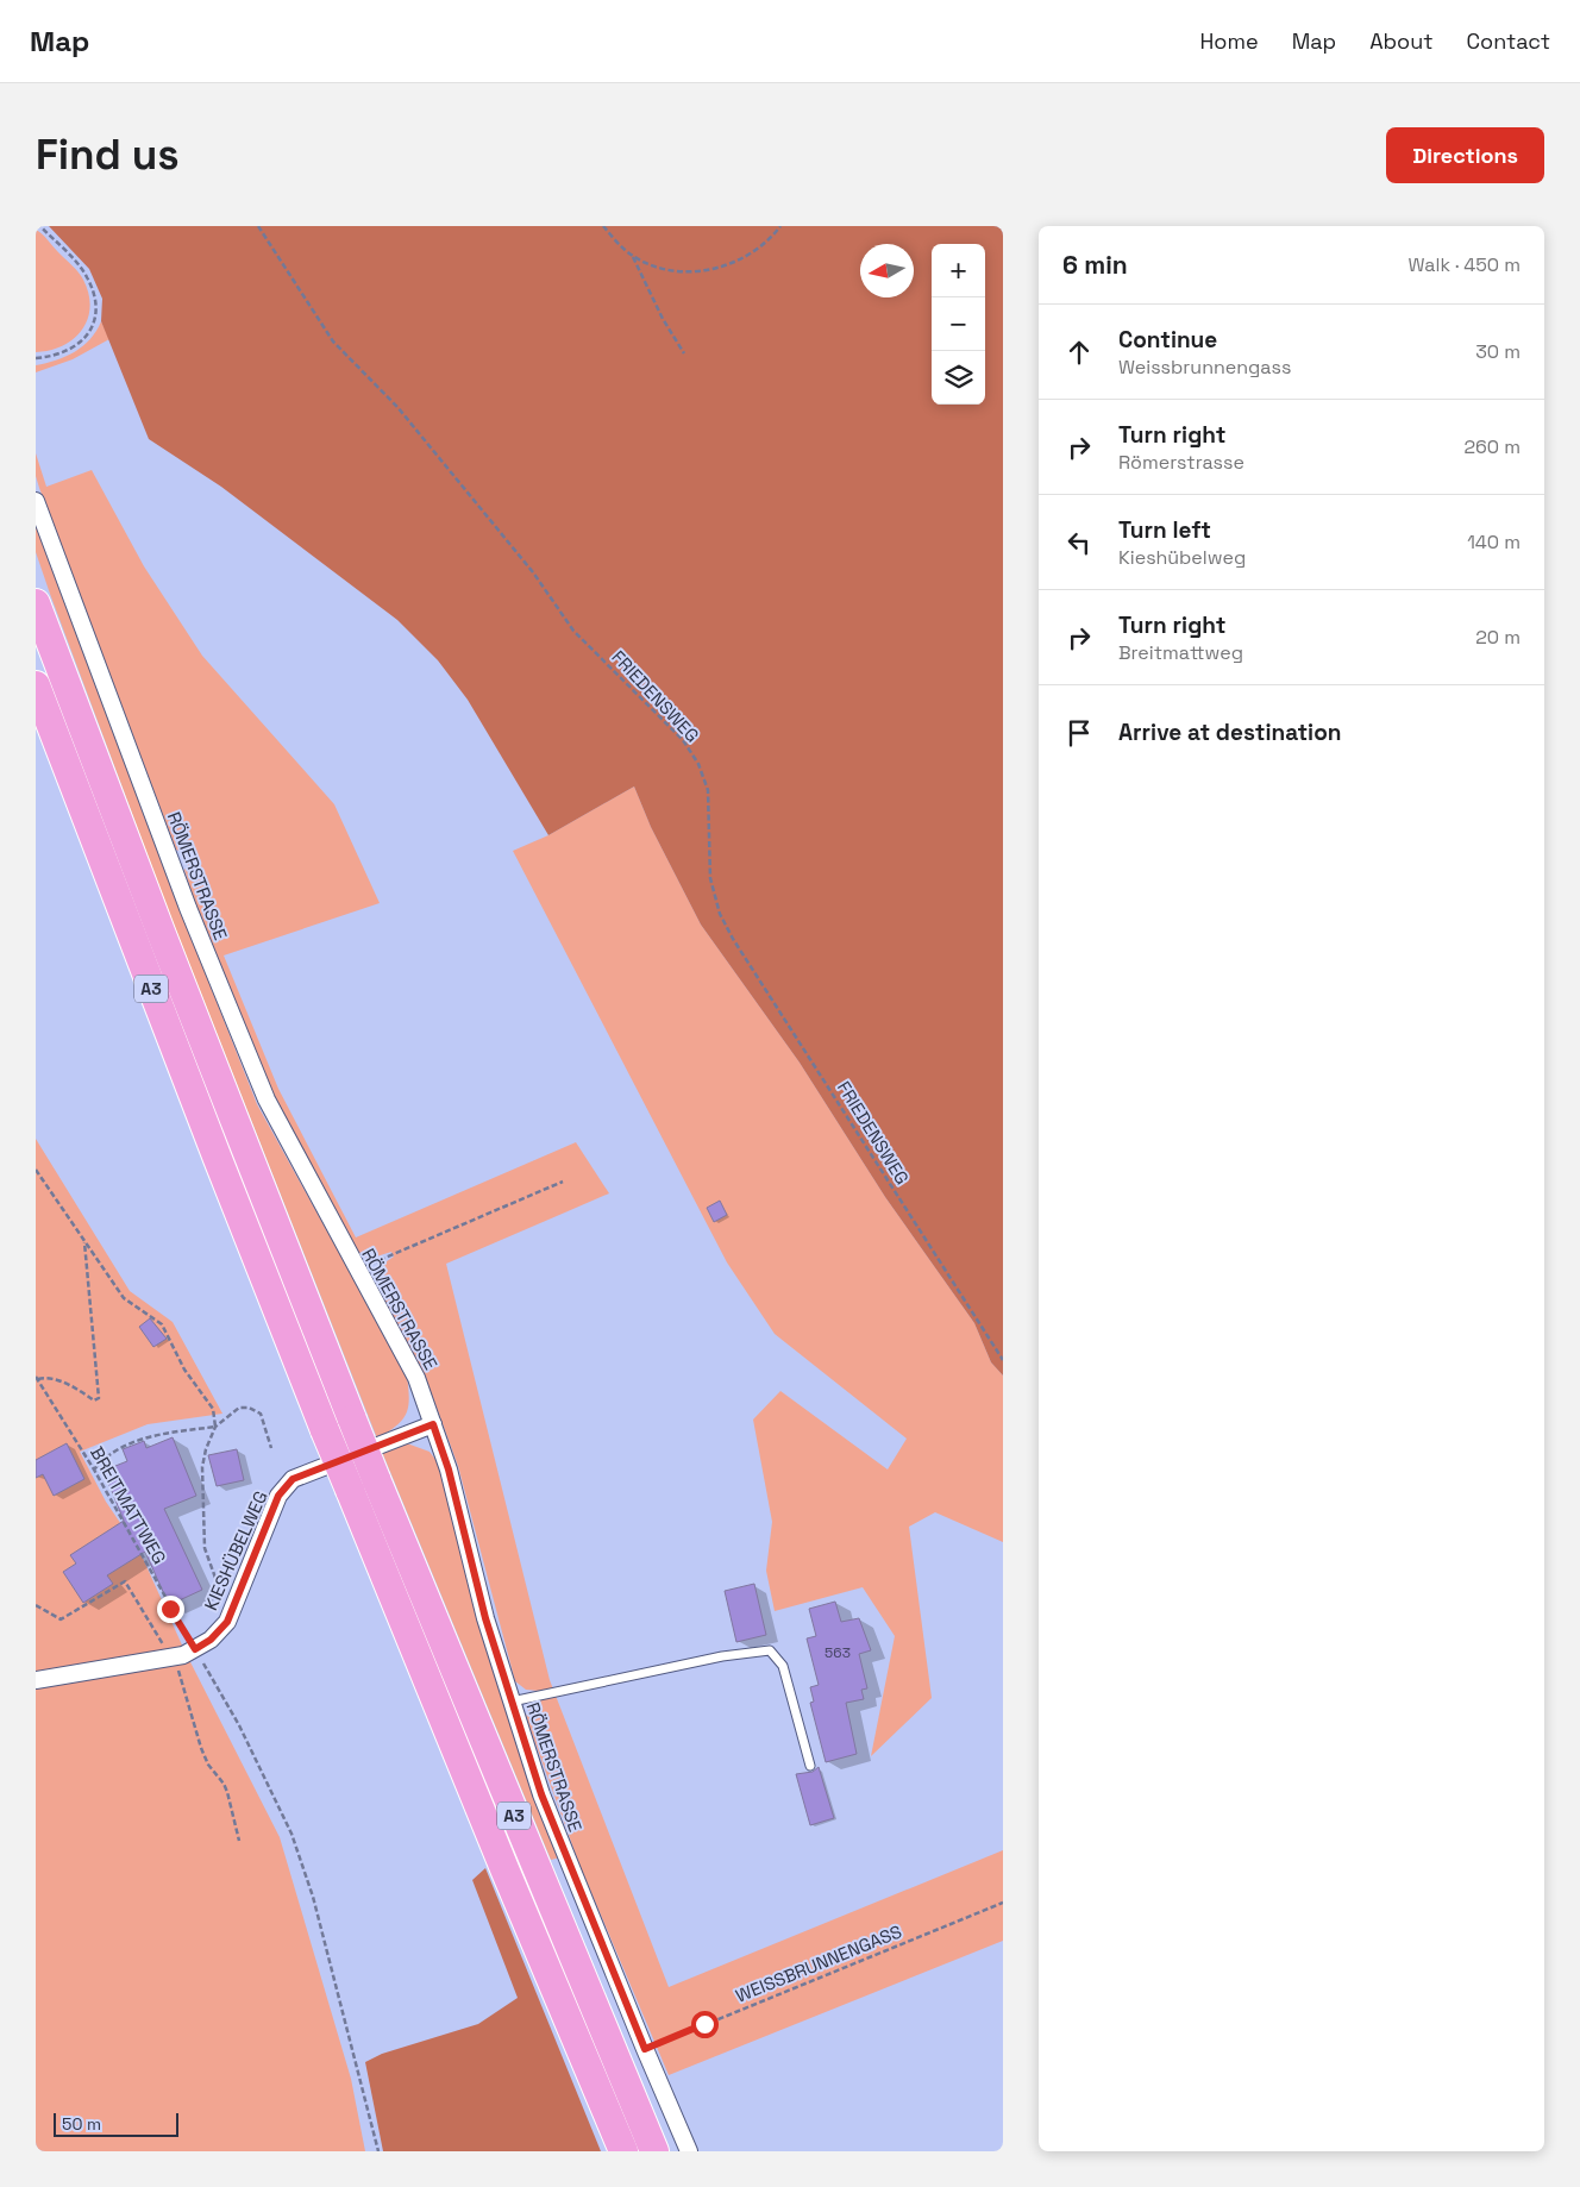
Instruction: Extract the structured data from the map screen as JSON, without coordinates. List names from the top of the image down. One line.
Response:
{"streets":{"highway":["A3"],"street":["RÖMERSTRASSE","KIESHÜBELWEG"],"path":["FRIEDENSWEG","BREITMATTWEG","WEISSBRUNNENGASS"]},"crossings":[["RÖMERSTRASSE","KIESHÜBELWEG"],["RÖMERSTRASSE","WEISSBRUNNENGASS"],["BREITMATTWEG","KIESHÜBELWEG"]],"house_numbers":["563"],"scale_bar":"50 m","north":"left","page":{"header":"Map","nav":["Home","Map","About","Contact"],"buttons":"Directions","title":"Find us","heading":["6 min","Walk · 450 m"],"map_buttons":["+","−"],"list":[["Continue","Weissbrunnengass","30 m"],["Turn right","Römerstrasse","260 m"],["Turn left","Kieshübelweg","140 m"],["Turn right","Breitmattweg","20 m"],"Arrive at destination"],"scale":"50 m"}}
